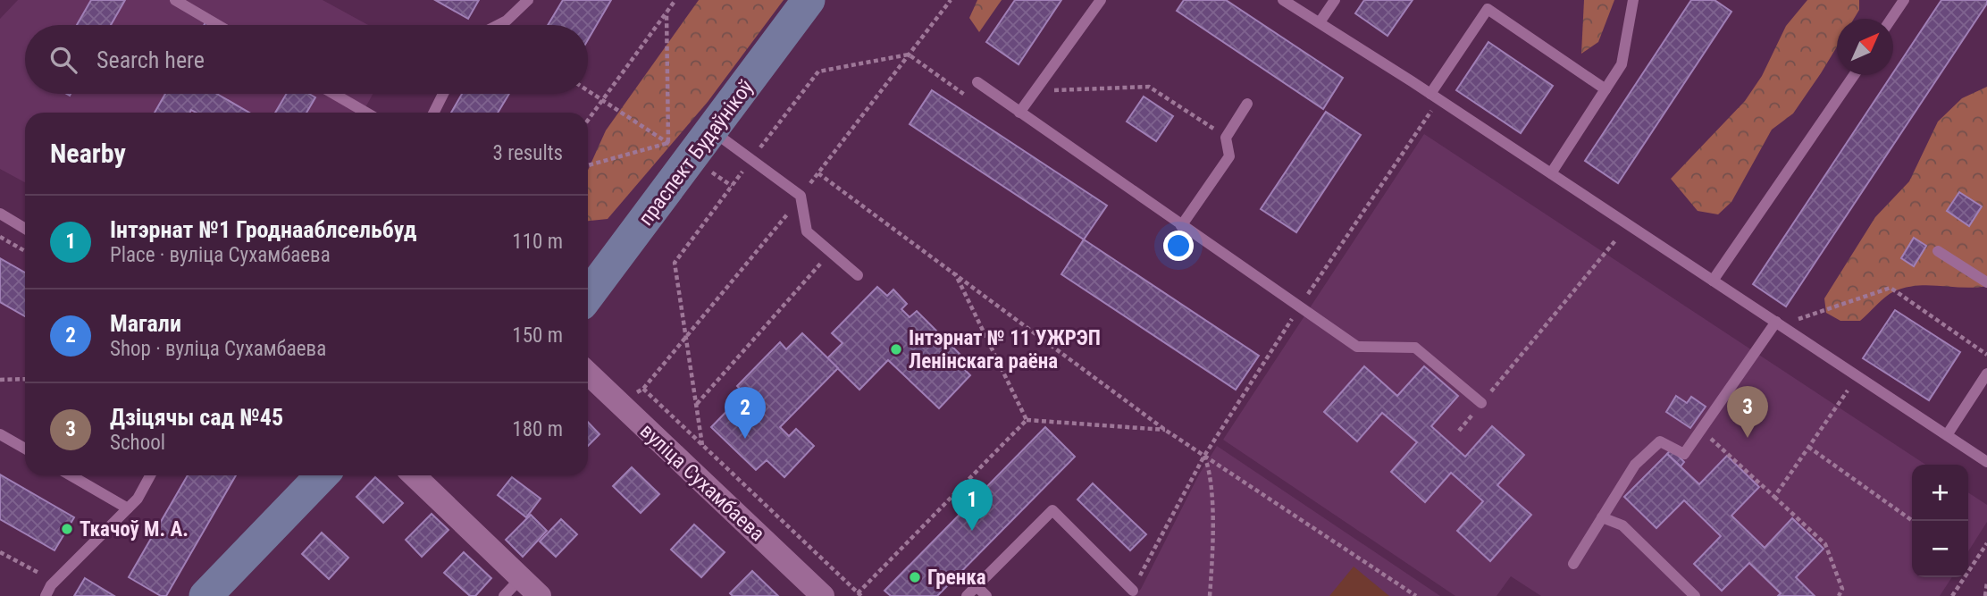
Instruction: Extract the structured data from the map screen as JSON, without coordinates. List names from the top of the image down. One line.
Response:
{"streets":{"street":["праспект Будаўнікоў","вуліца Сухамбаева"]},"places":["Інтэрнат № 11 УЖРЭП Ленінскага раёна","Ткачоў М. А.","Гренка"],"north":"top right","page":{"search":"Search here","heading":["Nearby","3 results"],"list":[{"mark":"1","name":"Інтэрнат №1 Гроднааблсельбуд","note":"Place · вуліца Сухамбаева","value":"110 m"},{"mark":"2","name":"Магали","note":"Shop · вуліца Сухамбаева","value":"150 m"},{"mark":"3","name":"Дзіцячы сад №45","note":"School","value":"180 m"}],"pins":["3","2","1"],"map_buttons":["+","−"]}}
